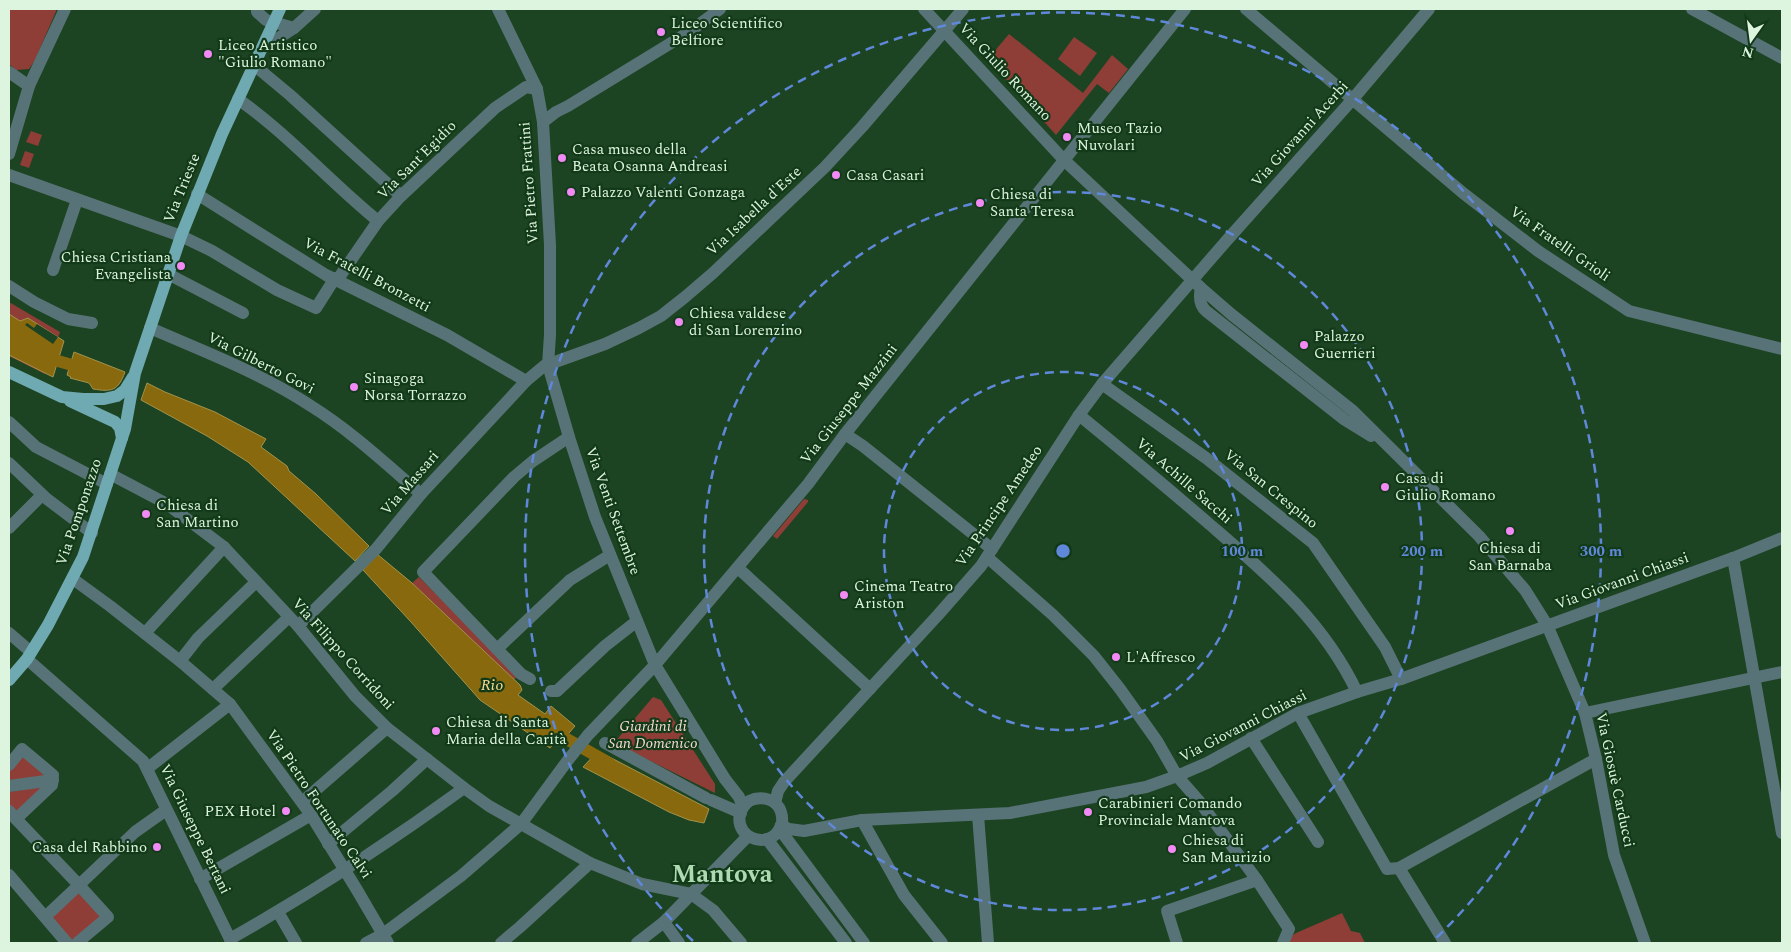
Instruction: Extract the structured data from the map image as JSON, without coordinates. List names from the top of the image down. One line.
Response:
{"streets":{"main road":["Via Trieste","Via Pomponazzo"],"street":["Via Giulio Romano","Via Giovanni Acerbi","Via Sant'Egidio","Via Pietro Frattini","Via Isabella d'Este","Via Fratelli Grioli","Via Fratelli Bronzetti","Via Gilberto Govi","Via Giuseppe Mazzini","Via Achille Sacchi","Via Massari","Via San Crespino","Via Principe Amedeo","Via Venti Settembre","Via Giovanni Chiassi","Via Filippo Corridoni","Via Giosuè Carducci","Via Pietro Fortunato Calvi","Via Giuseppe Bertani"]},"crossings":[["Via Giulio Romano","Via Giovanni Acerbi"],["Via Giulio Romano","Via Isabella d'Este"],["Via Giulio Romano","Via Giuseppe Mazzini"],["Via Giulio Romano","Via Principe Amedeo"],["Via Giulio Romano","Via Giosuè Carducci"],["Via Giovanni Acerbi","Via Fratelli Grioli"],["Via Giovanni Acerbi","Via Principe Amedeo"],["Via Sant'Egidio","Via Pietro Frattini"],["Via Sant'Egidio","Via Trieste"],["Via Sant'Egidio","Via Fratelli Bronzetti"],["Via Pietro Frattini","Via Isabella d'Este"],["Via Pietro Frattini","Via Massari"],["Via Pietro Frattini","Via Venti Settembre"],["Via Trieste","Via Fratelli Bronzetti"],["Via Trieste","Via Gilberto Govi"],["Via Trieste","Via Pomponazzo"],["Via Isabella d'Este","Via Massari"],["Via Isabella d'Este","Via Venti Settembre"],["Via Fratelli Bronzetti","Via Massari"],["Via Gilberto Govi","Via Massari"],["Via Giuseppe Mazzini","Via Venti Settembre"],["Via Giuseppe Mazzini","Via Filippo Corridoni"],["Via Giuseppe Mazzini","Via Pietro Fortunato Calvi"],["Via Achille Sacchi","Via Principe Amedeo"],["Via Achille Sacchi","Via Giovanni Chiassi"],["Via Massari","Via Venti Settembre"],["Via Massari","Via Filippo Corridoni"],["Via Massari","Via Pietro Fortunato Calvi"],["Via San Crespino","Via Principe Amedeo"],["Via San Crespino","Via Giovanni Chiassi"],["Via Principe Amedeo","Via Venti Settembre"],["Via Principe Amedeo","Via Giovanni Chiassi"],["Via Venti Settembre","Via Giovanni Chiassi"],["Via Pomponazzo","Via Filippo Corridoni"],["Via Pomponazzo","Via Pietro Fortunato Calvi"],["Via Pomponazzo","Via Giuseppe Bertani"],["Via Giovanni Chiassi","Via Giosuè Carducci"]],"districts":["Mantova"],"water":["Rio"],"parks":["Giardini di San Domenico"],"places":["Liceo Scientifico Belfiore","Liceo Artistico \"Giulio Romano\"","Museo Tazio Nuvolari","Casa museo della Beata Osanna Andreasi","Casa Casari","Palazzo Valenti Gonzaga","Chiesa di Santa Teresa","Chiesa Cristiana Evangelista","Chiesa valdese di San Lorenzino","Palazzo Guerrieri","Sinagoga Norsa Torrazzo","Casa di Giulio Romano","Chiesa di San Martino","Chiesa di San Barnaba","Cinema Teatro Ariston","L'Affresco","Chiesa di Santa Maria della Carità","PEX Hotel","Carabinieri Comando Provinciale Mantova","Casa del Rabbino","Chiesa di San Maurizio"],"north":"bottom","rings":["100 m","200 m","300 m"]}
